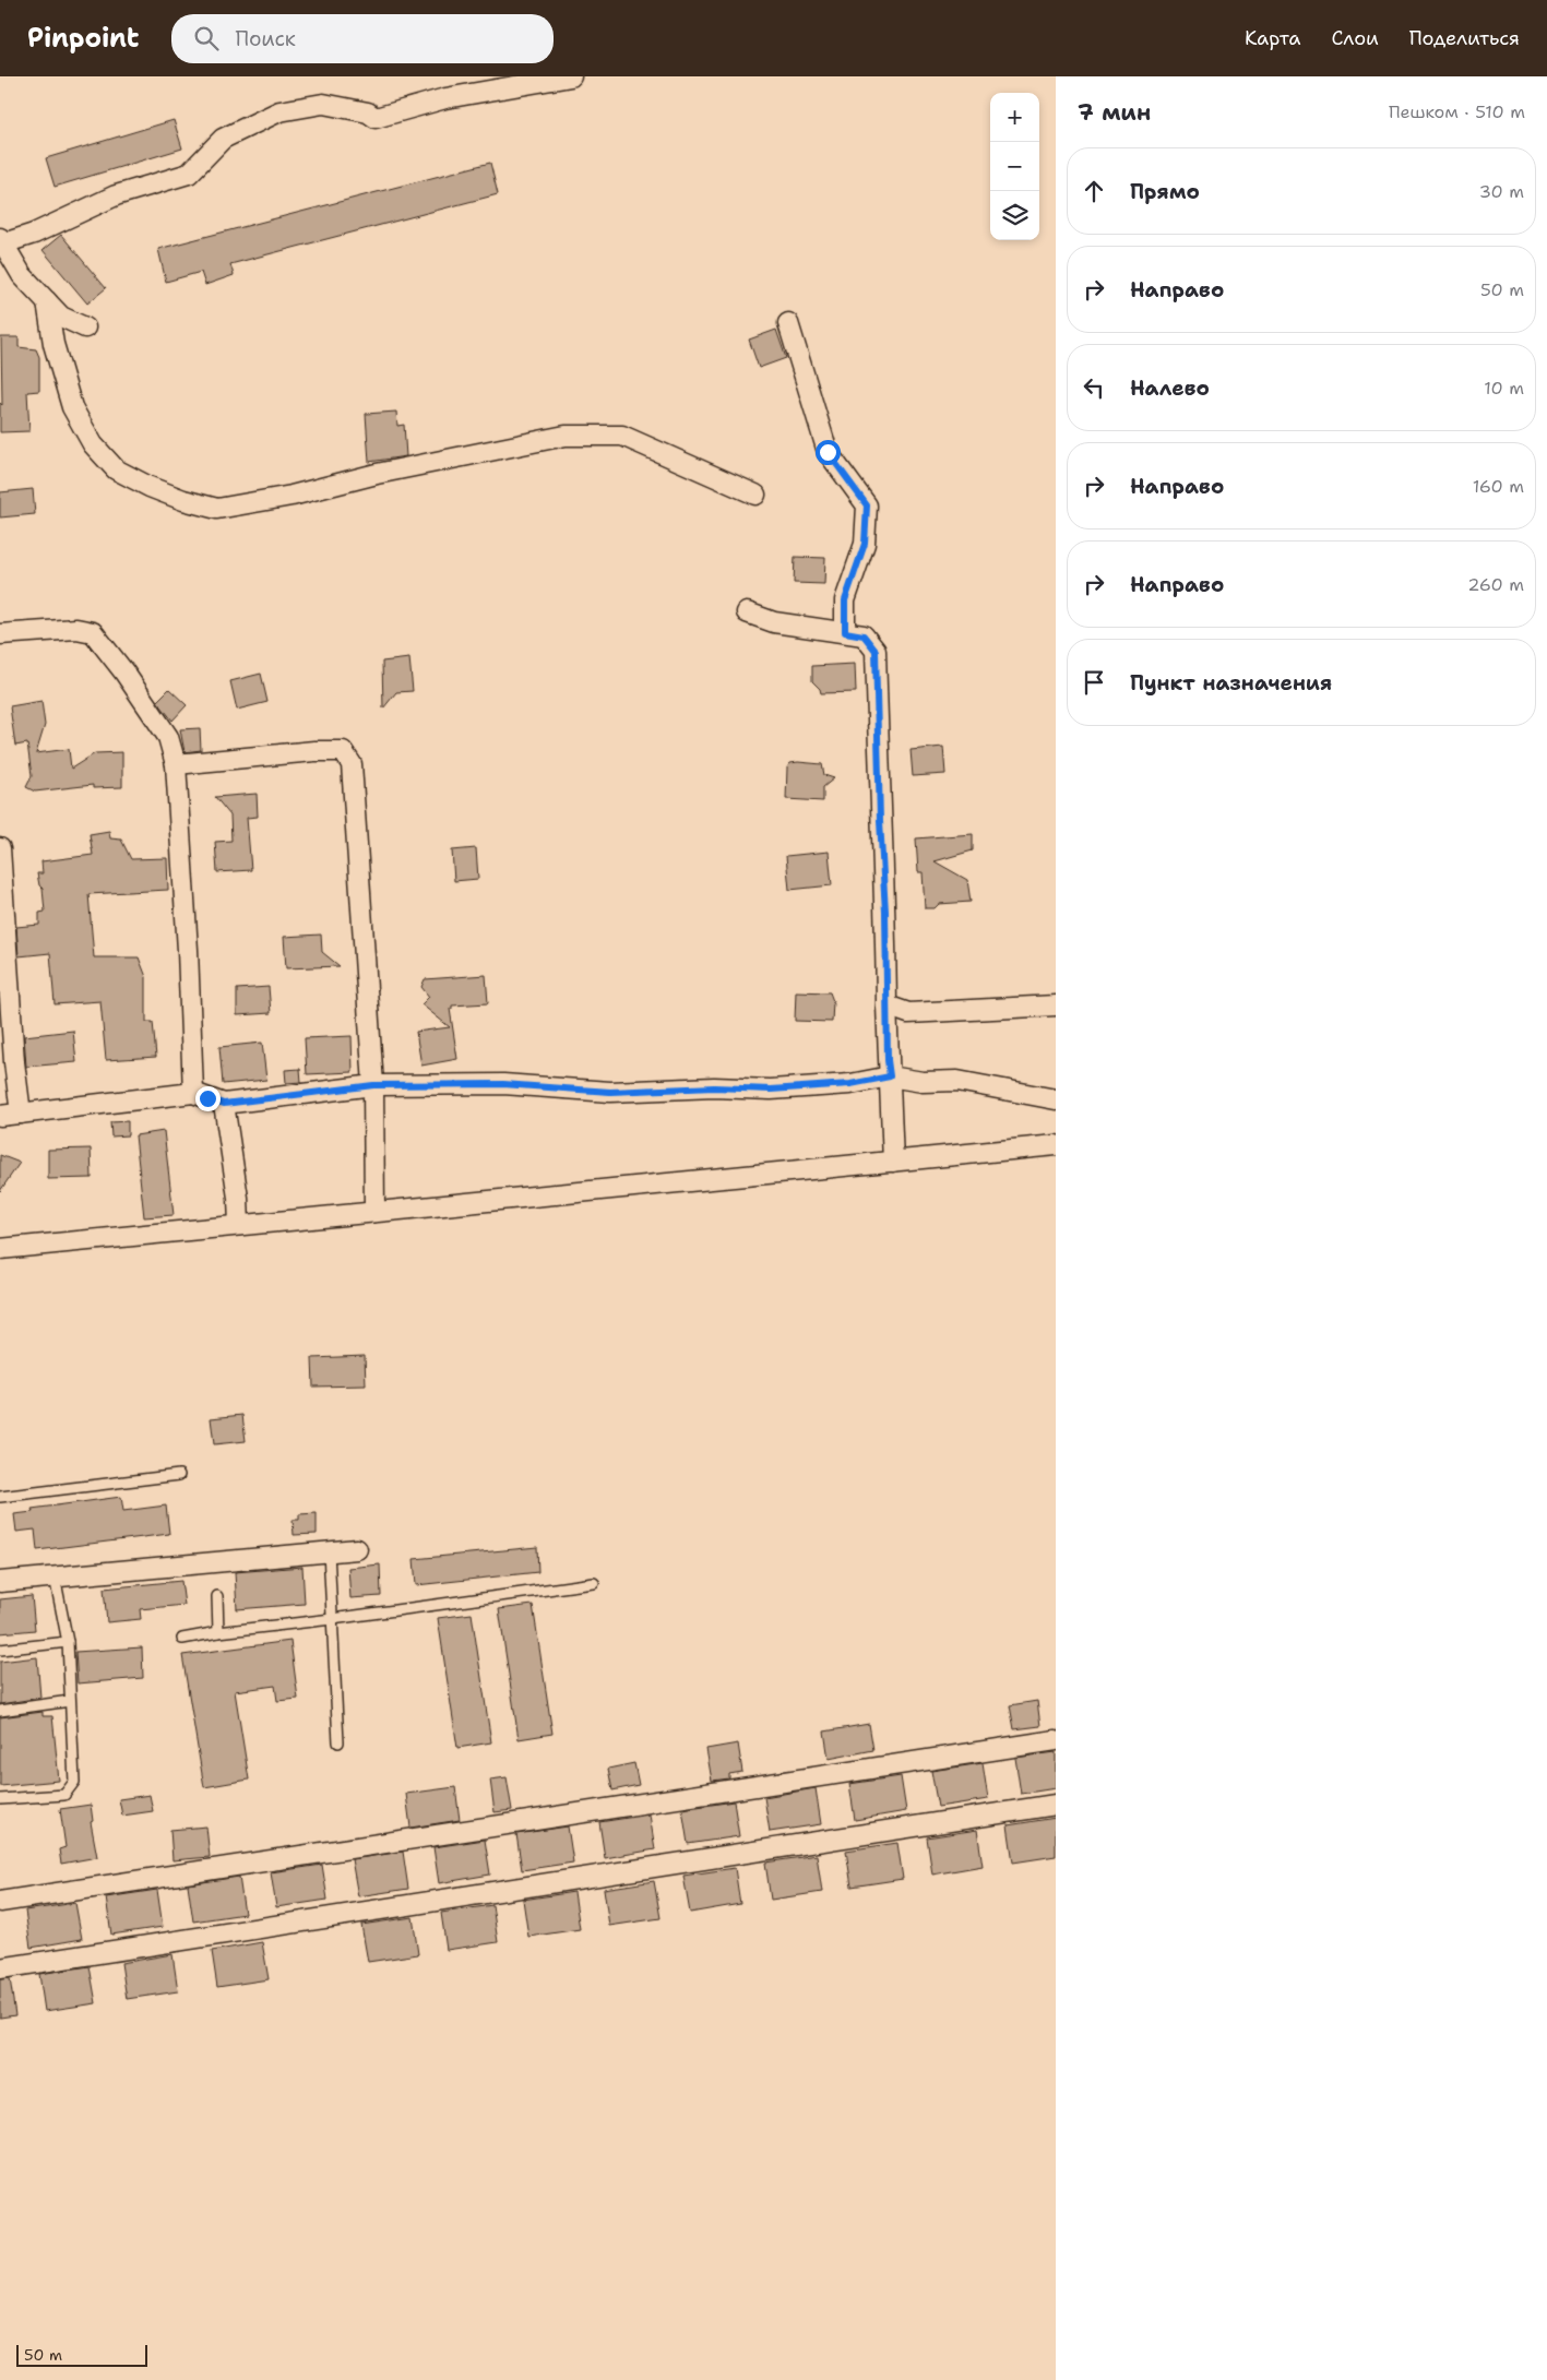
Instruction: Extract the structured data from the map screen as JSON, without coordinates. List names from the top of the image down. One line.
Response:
{"scale_bar":"50 m","page":{"header":"Pinpoint","search":"Поиск","nav":["Карта","Слои","Поделиться"],"heading":["7 мин","Пешком · 510 m"],"map_buttons":["+","−"],"list":[["Прямо","30 m"],["Направо","50 m"],["Налево","10 m"],["Направо","160 m"],["Направо","260 m"],"Пункт назначения"],"scale":"50 m"}}
